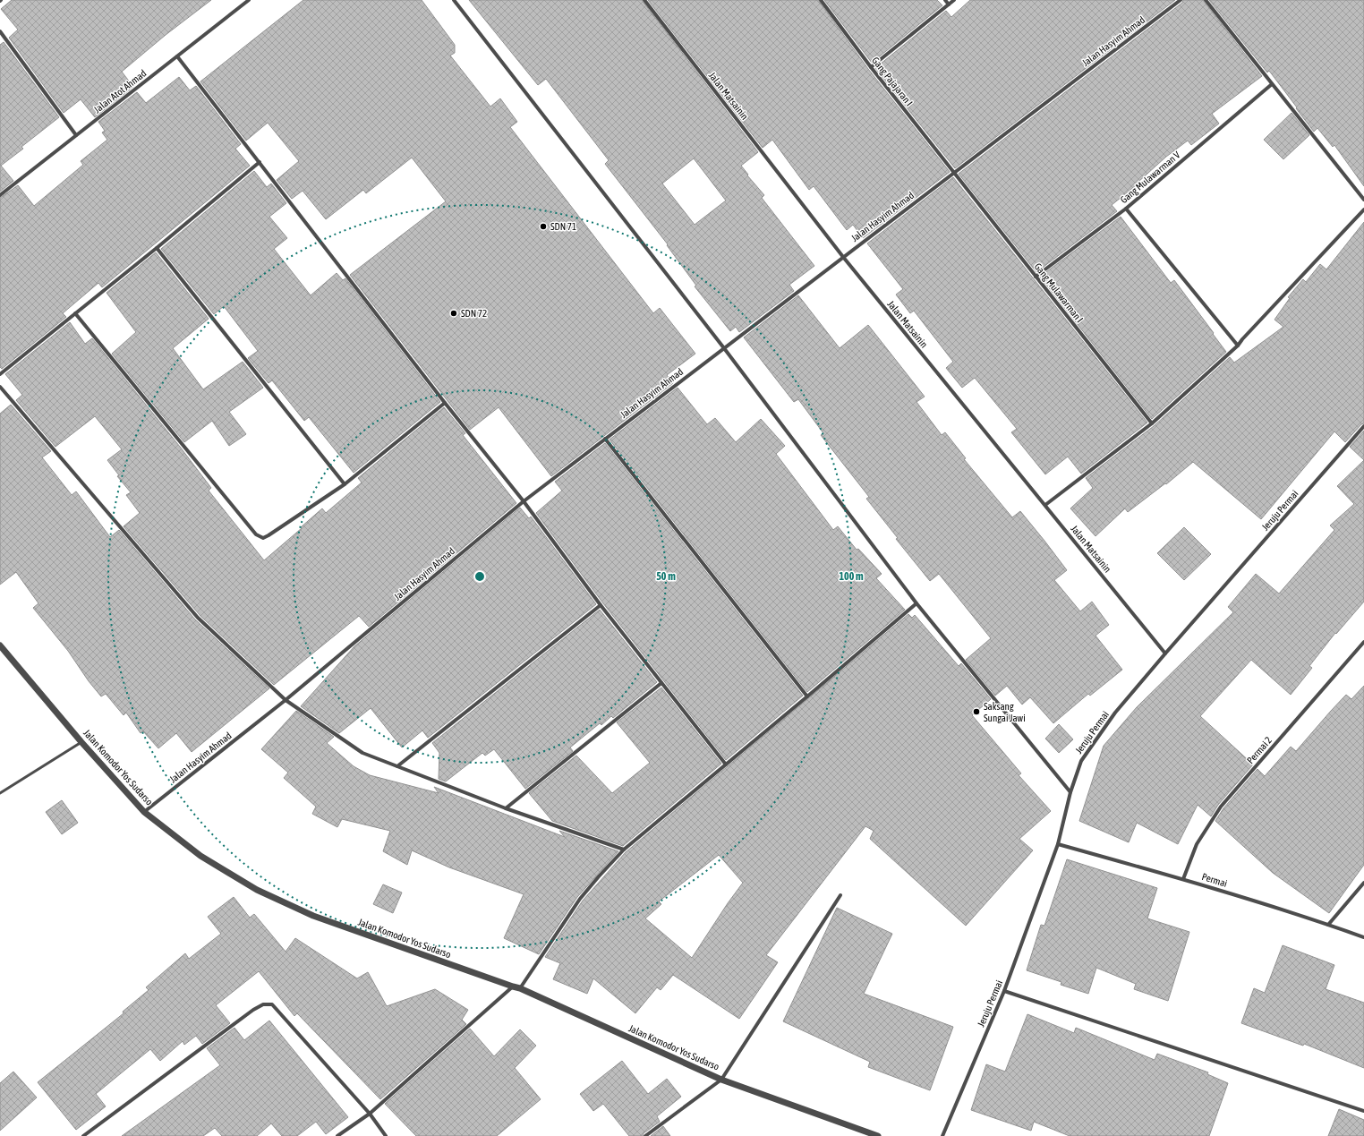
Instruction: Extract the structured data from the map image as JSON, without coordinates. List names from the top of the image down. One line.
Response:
{"streets":{"street":["Jalan Hasyim Ahmad","Gang Pajajaran I","Jalan Atot Ahmad","Jalan Matsainin","Gang Mulawarman V","Gang Mulawarman I","Jeruju Permai","Permai 2","Jalan Komodor Yos Sudarso","Permai"]},"crossings":[["Jalan Hasyim Ahmad","Gang Pajajaran I"],["Jalan Hasyim Ahmad","Jalan Matsainin"],["Jalan Hasyim Ahmad","Gang Mulawarman I"],["Jalan Hasyim Ahmad","Jalan Komodor Yos Sudarso"],["Gang Pajajaran I","Gang Mulawarman I"],["Jalan Matsainin","Jeruju Permai"],["Gang Mulawarman V","Gang Mulawarman I"],["Jeruju Permai","Permai"],["Permai 2","Permai"]],"places":["SDN 71","SDN 72","Saksang Sungai Jawi"],"rings":["50 m","100 m"]}
